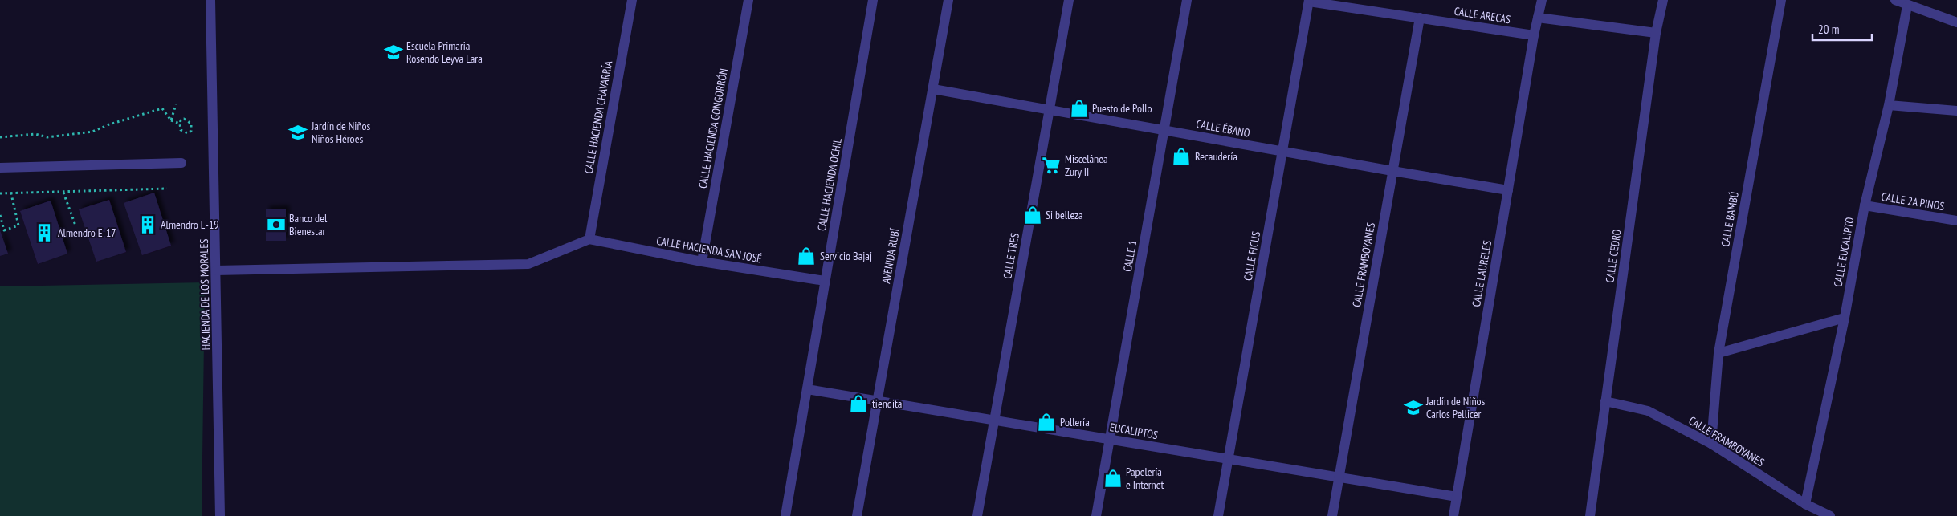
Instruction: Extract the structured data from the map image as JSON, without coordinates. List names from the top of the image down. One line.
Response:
{"streets":{"street":["CALLE ARECAS","CALLE HACIENDA CHAVARRÍA","CALLE HACIENDA GONGORRÓN","CALLE ÉBANO","CALLE HACIENDA OCHIL","CALLE 2A PINOS","CALLE BAMBÚ","CALLE HACIENDA SAN JOSÉ","CALLE EUCALIPTO","AVENIDA RUBÍ","CALLE TRES","CALLE 1","CALLE FICUS","CALLE CEDRO","CALLE FRAMBOYANES","CALLE LAURELES","HACIENDA DE LOS MORALES","EUCALIPTOS"]},"crossings":[["CALLE ARECAS","CALLE FICUS"],["CALLE ARECAS","CALLE FRAMBOYANES"],["CALLE ARECAS","CALLE LAURELES"],["CALLE HACIENDA CHAVARRÍA","CALLE HACIENDA SAN JOSÉ"],["CALLE HACIENDA GONGORRÓN","CALLE HACIENDA SAN JOSÉ"],["CALLE ÉBANO","AVENIDA RUBÍ"],["CALLE ÉBANO","CALLE TRES"],["CALLE ÉBANO","CALLE 1"],["CALLE ÉBANO","CALLE FICUS"],["CALLE ÉBANO","CALLE FRAMBOYANES"],["CALLE ÉBANO","CALLE LAURELES"],["CALLE HACIENDA OCHIL","CALLE HACIENDA SAN JOSÉ"],["CALLE HACIENDA OCHIL","EUCALIPTOS"],["CALLE 2A PINOS","CALLE EUCALIPTO"],["CALLE BAMBÚ","CALLE FRAMBOYANES"],["CALLE EUCALIPTO","CALLE FRAMBOYANES"],["AVENIDA RUBÍ","EUCALIPTOS"],["CALLE TRES","EUCALIPTOS"],["CALLE 1","EUCALIPTOS"],["CALLE FICUS","EUCALIPTOS"],["CALLE CEDRO","CALLE FRAMBOYANES"],["CALLE FRAMBOYANES","EUCALIPTOS"],["CALLE LAURELES","EUCALIPTOS"]],"places":{"school or university":["Escuela Primaria Rosendo Leyva Lara","Jardín de Niños Niños Héroes","Jardín de Niños Carlos Pellicer"],"shop":["Puesto de Pollo","Recaudería","Si belleza","Servicio Bajaj","tiendita","Pollería","Papelería e Internet"],"supermarket":["Miscelánea Zury II"],"building":["Almendro E-19","Almendro E-17"],"bank":["Banco del Bienestar"]},"scale_bar":"20 m"}
